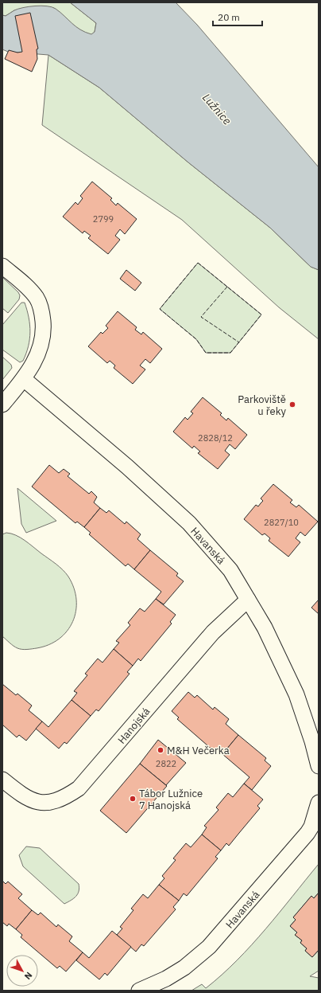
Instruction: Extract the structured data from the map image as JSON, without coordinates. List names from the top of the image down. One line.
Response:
{"streets":{"street":["Havanská","Hanojská"]},"crossings":[["Havanská","Hanojská"]],"water":["Lužnice"],"places":["Parkoviště u řeky","M&H Večerka","Tábor Lužnice 7 Hanojská"],"house_numbers":["2799","2828/12","2827/10","2822"],"scale_bar":"20 m","north":"bottom right"}
